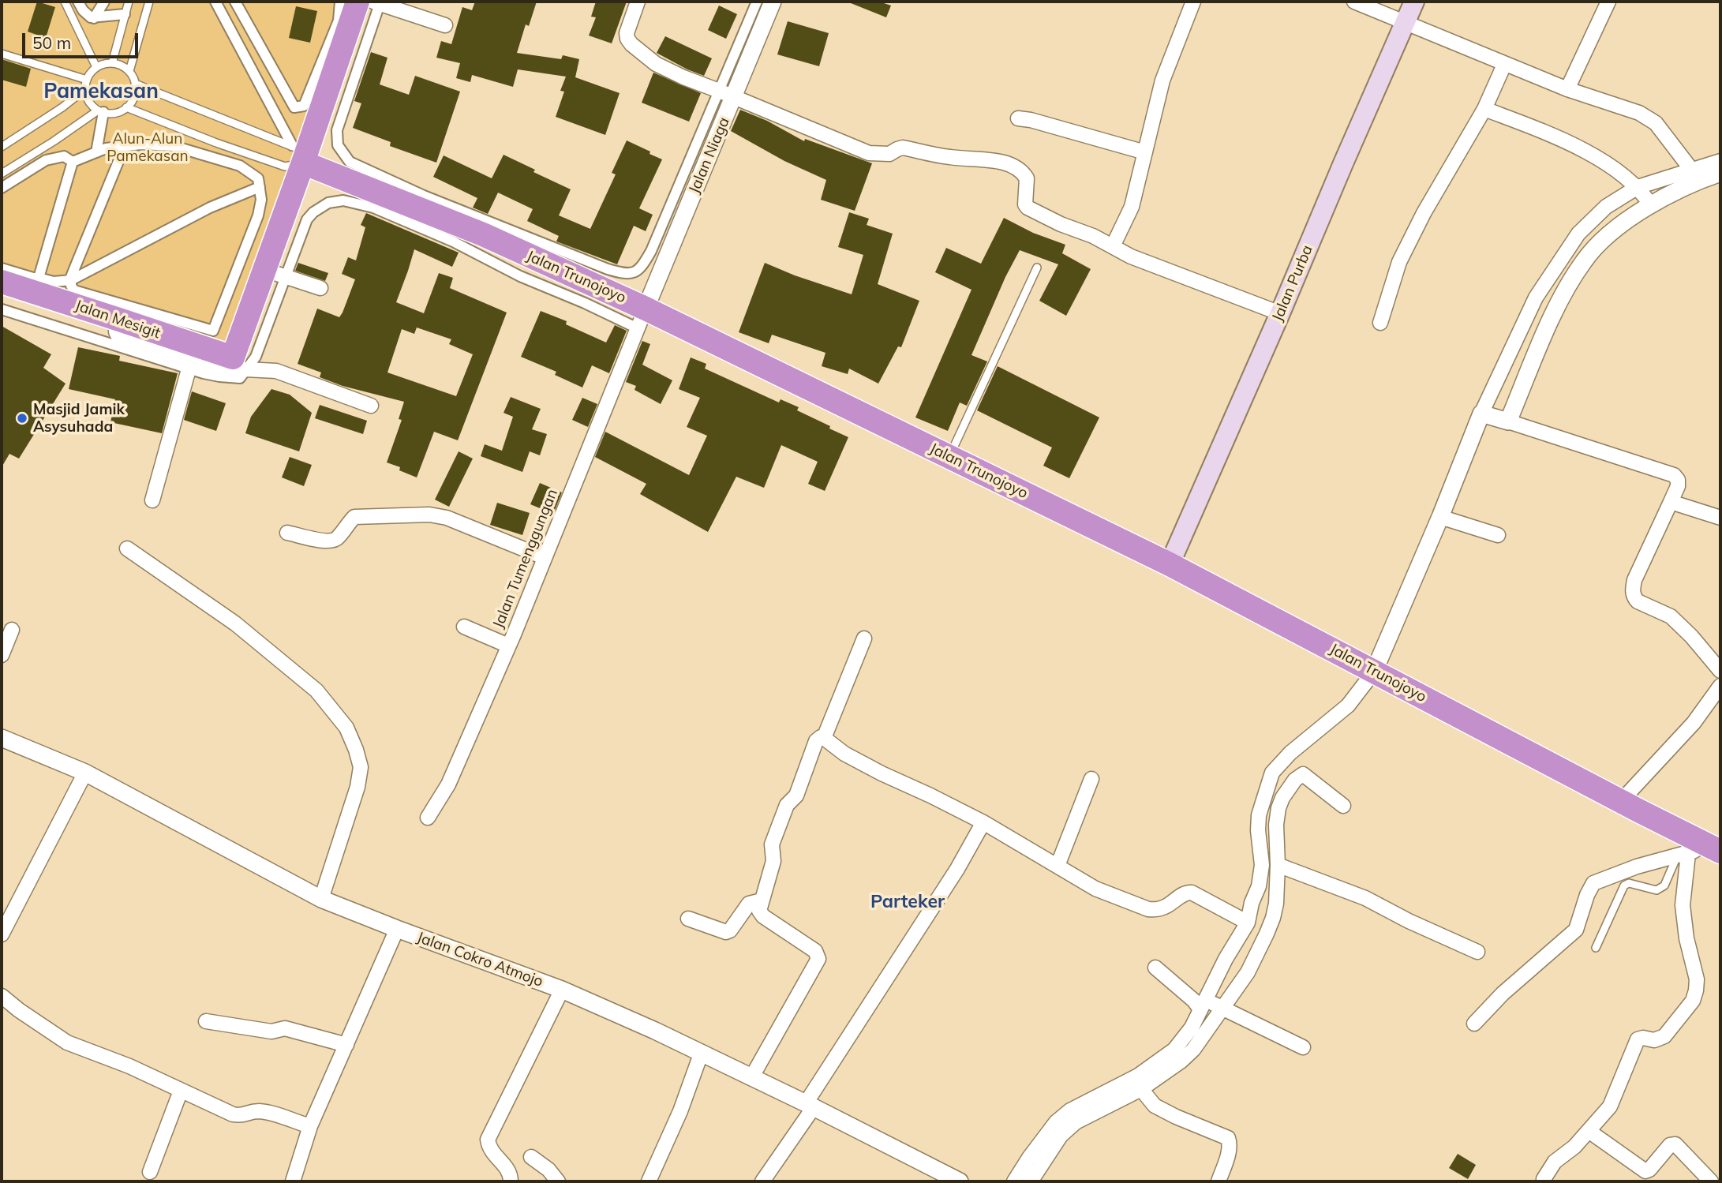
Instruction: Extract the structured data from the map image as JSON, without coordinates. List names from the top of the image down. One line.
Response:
{"streets":{"highway":["Jalan Trunojoyo","Jalan Mesigit"],"main road":["Jalan Purba"],"street":["Jalan Niaga","Jalan Tumenggungan","Jalan Cokro Atmojo"]},"crossings":[["Jalan Niaga","Jalan Trunojoyo"],["Jalan Niaga","Jalan Tumenggungan"],["Jalan Trunojoyo","Jalan Purba"],["Jalan Trunojoyo","Jalan Tumenggungan"]],"districts":["Pamekasan","Parteker"],"parks":["Alun-Alun Pamekasan"],"places":["Masjid Jamik Asysuhada"],"scale_bar":"50 m"}
